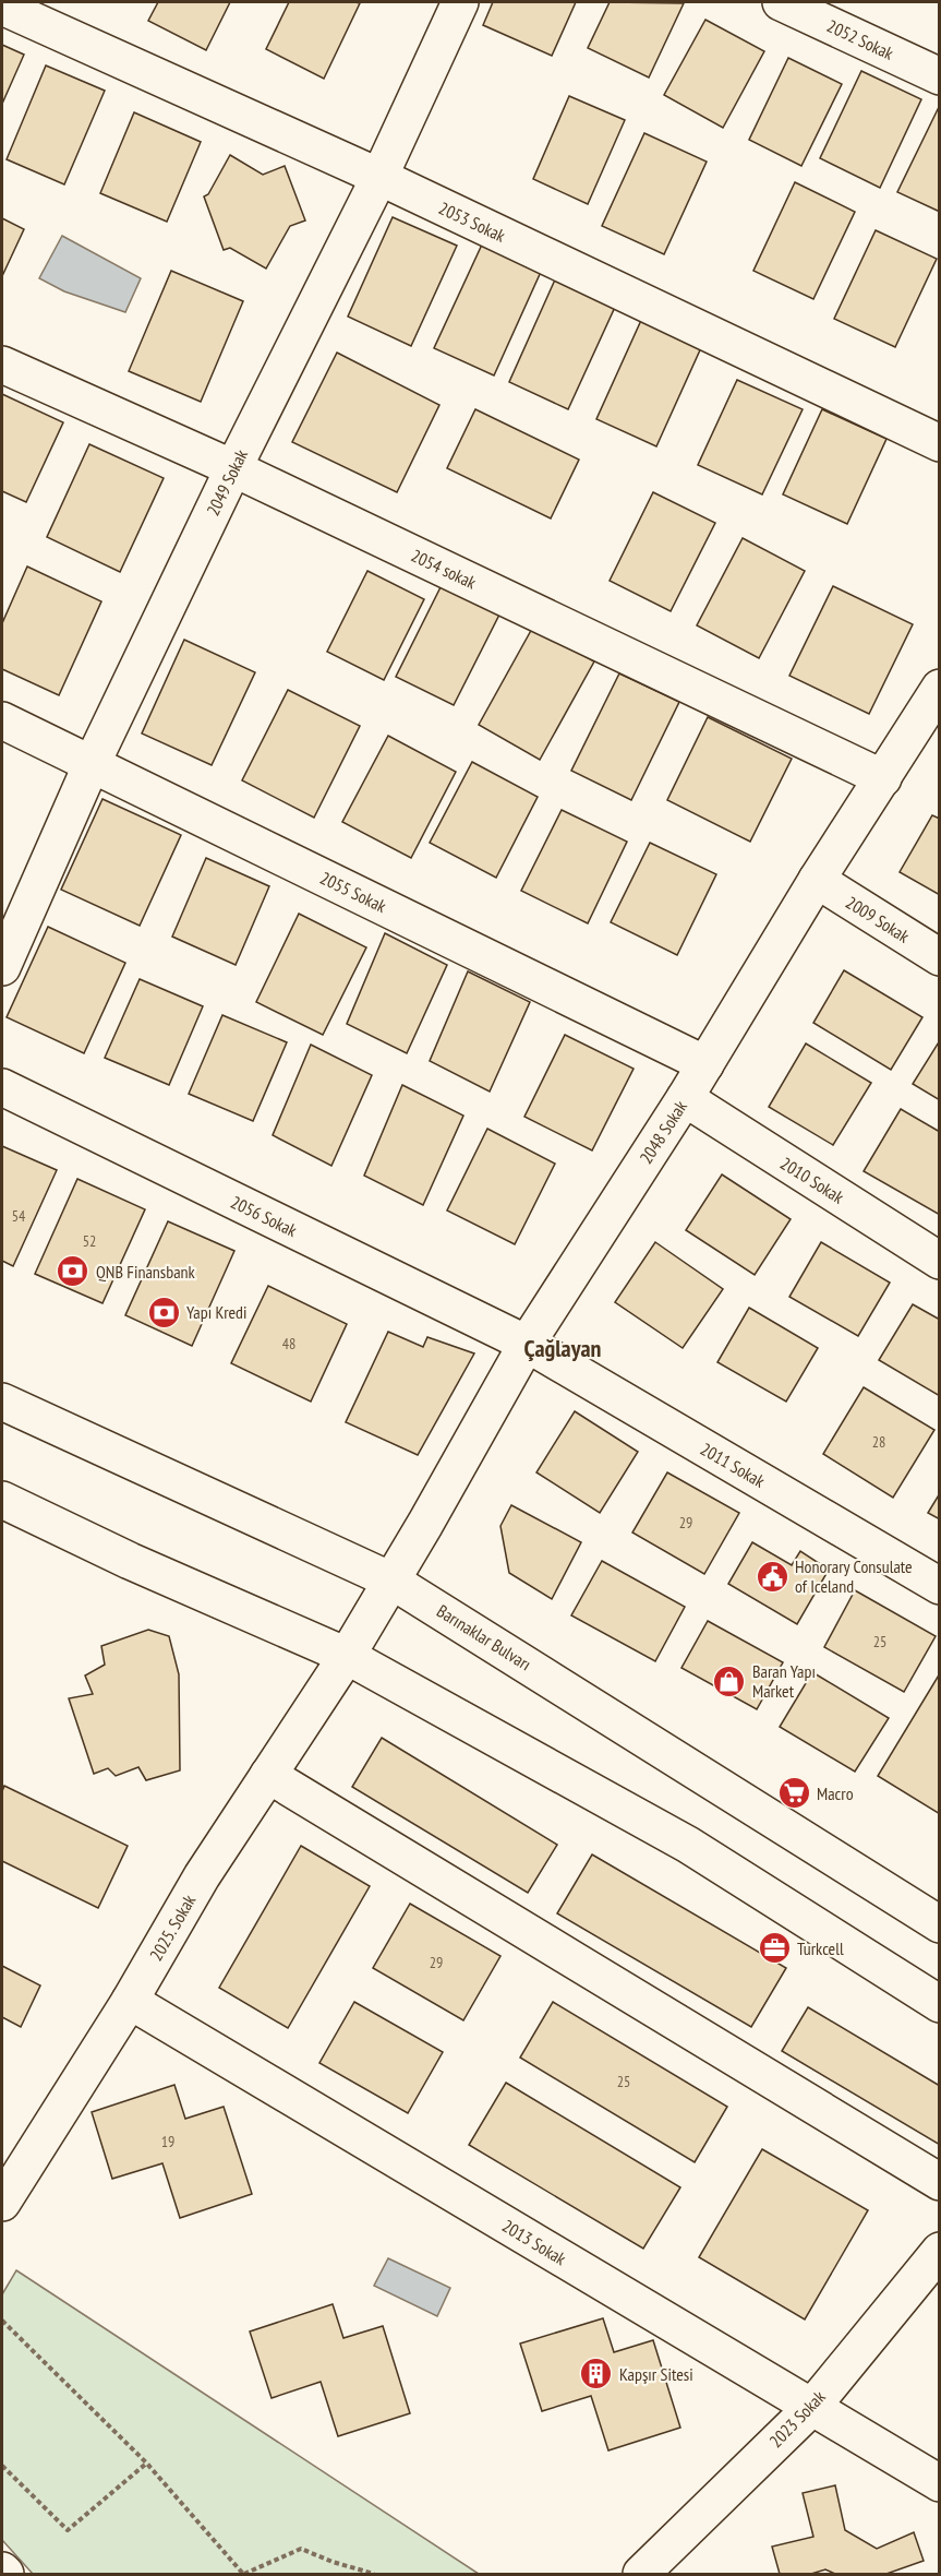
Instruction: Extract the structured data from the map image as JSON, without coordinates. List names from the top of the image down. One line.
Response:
{"streets":{"street":["2052 Sokak","2053 Sokak","2049 Sokak","2054 sokak","2055 Sokak","2009 Sokak","2048 Sokak","2010 Sokak","2056 Sokak","2011 Sokak","Barınaklar Bulvarı","2025. Sokak","2013 Sokak","2023 Sokak"]},"crossings":[["2053 Sokak","2049 Sokak"],["2049 Sokak","2054 sokak"],["2049 Sokak","2055 Sokak"],["2054 sokak","2048 Sokak"],["2055 Sokak","2048 Sokak"],["2009 Sokak","2048 Sokak"],["2048 Sokak","2010 Sokak"],["2048 Sokak","2056 Sokak"],["2048 Sokak","2011 Sokak"],["2048 Sokak","Barınaklar Bulvarı"],["2048 Sokak","2025. Sokak"],["2056 Sokak","2011 Sokak"],["2025. Sokak","2013 Sokak"],["2013 Sokak","2023 Sokak"]],"districts":["Çağlayan"],"places":{"bank":["QNB Finansbank","Yapı Kredi"],"public building":["Honorary Consulate of Iceland"],"shop":["Baran Yapı Market"],"supermarket":["Macro"],"office":["Turkcell"],"building":["Kapşır Sitesi"]},"house_numbers":["54","52","48","28","29","25","29","25","19"]}
